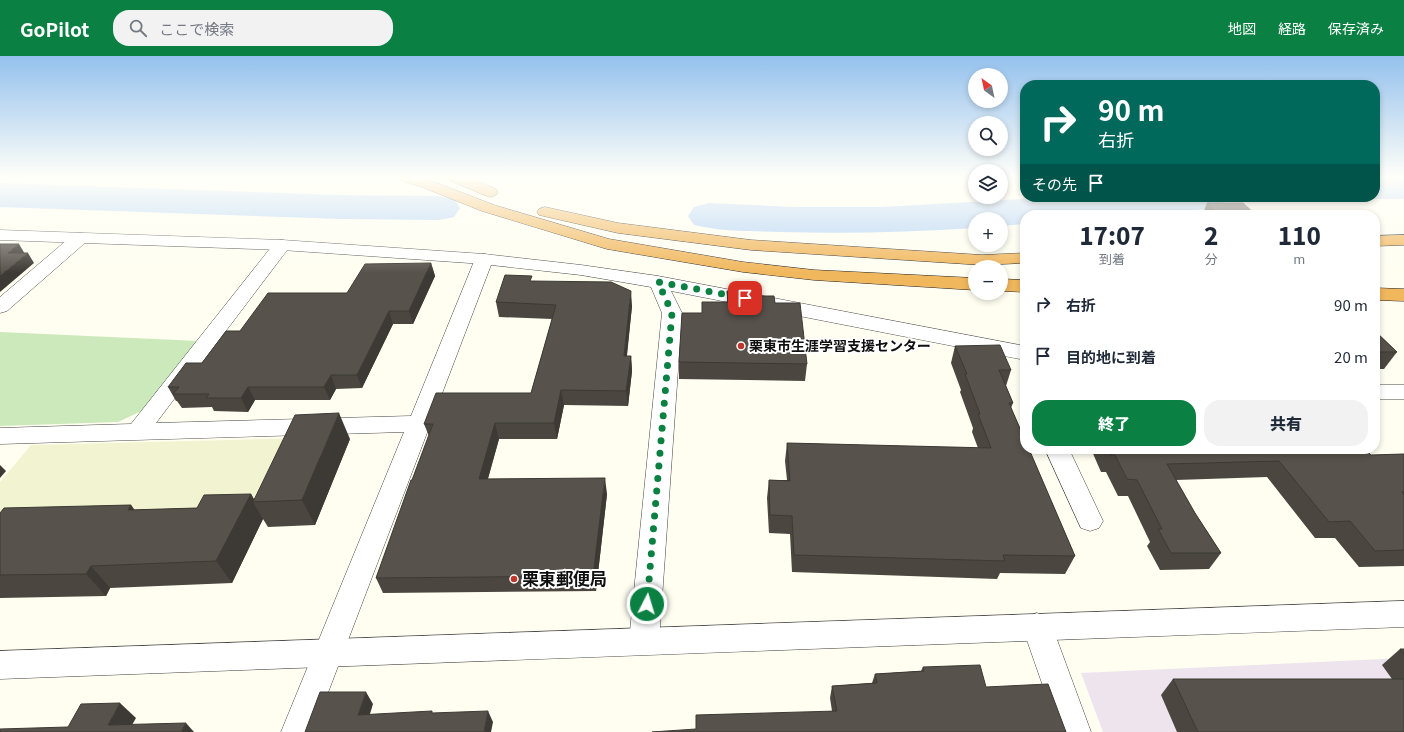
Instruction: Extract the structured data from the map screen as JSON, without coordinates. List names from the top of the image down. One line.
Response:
{"places":["栗東市生涯学習支援センター","栗東郵便局"],"north":"top left","page":{"header":"GoPilot","search":"ここで検索","nav":["地図","経路","保存済み"],"map_buttons":["+","−"],"turn":["90 m","右折"],"then":"その先","eta":["17:07","到着","2","分","110","m"],"list":[{"name":"右折","value":"90 m"},{"name":"目的地に到着","value":"20 m"}],"buttons":["終了","共有"]}}
